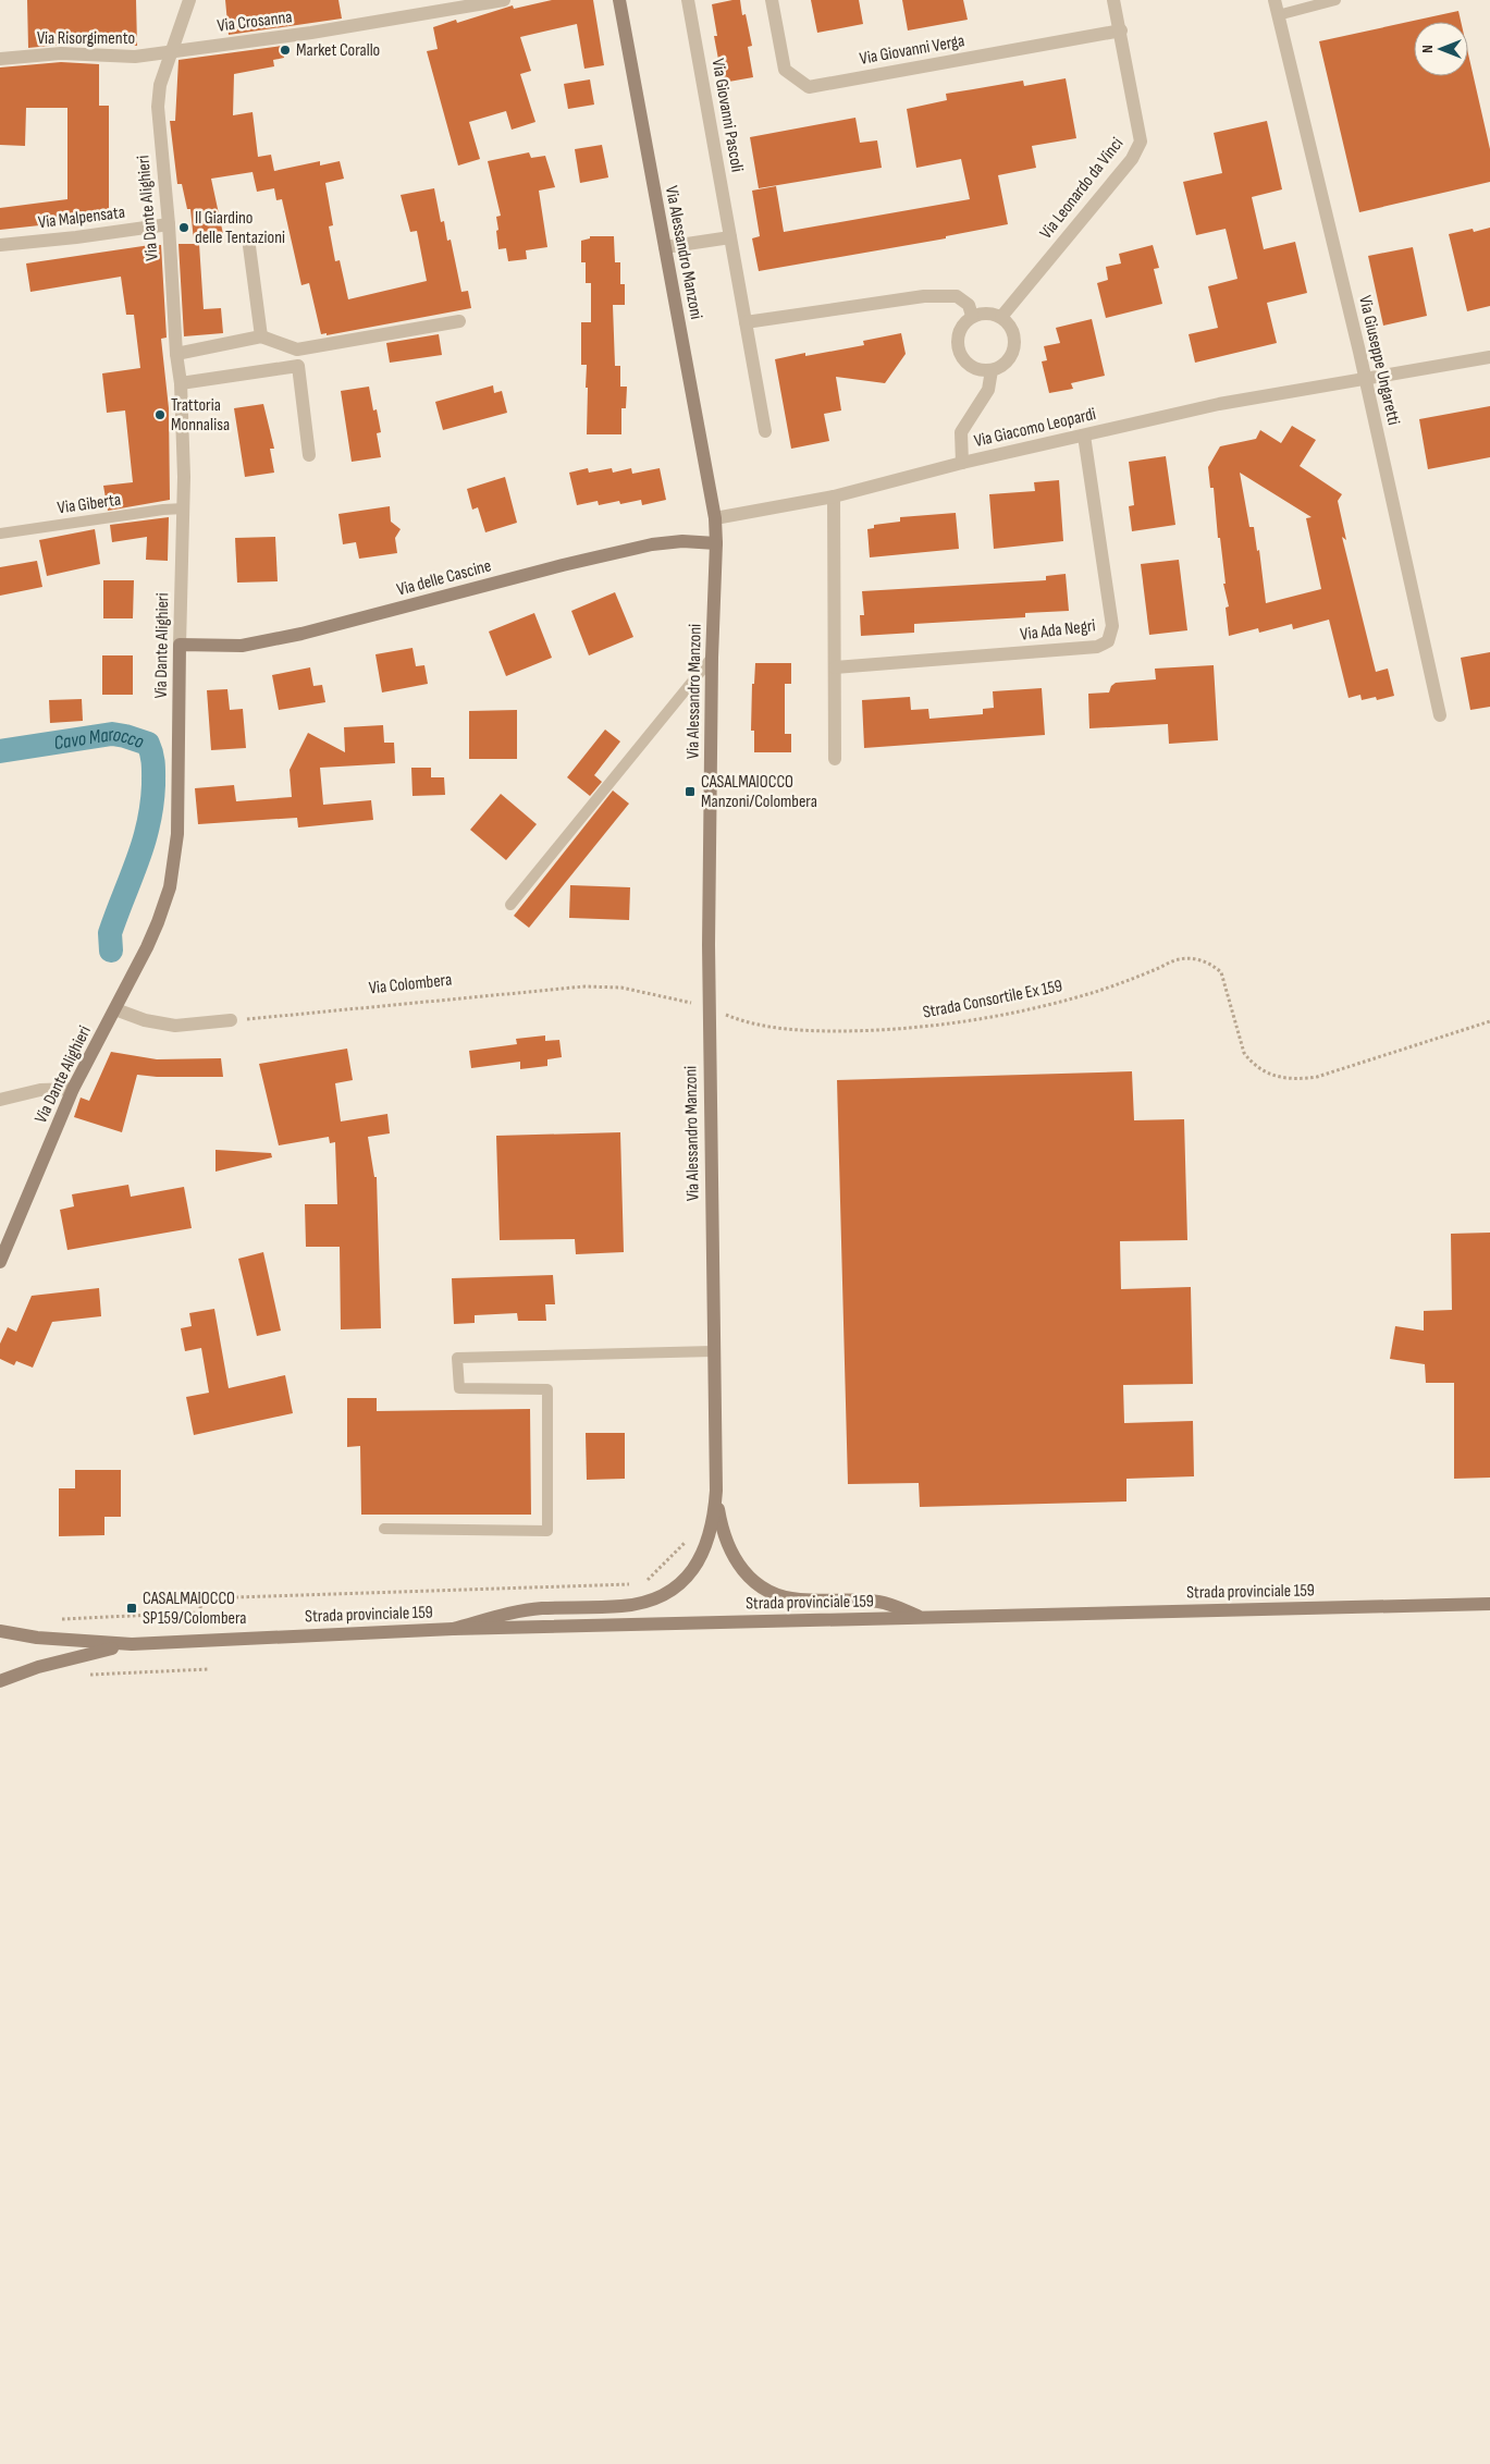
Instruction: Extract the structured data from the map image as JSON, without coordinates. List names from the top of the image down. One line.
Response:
{"streets":{"street":["Via Crosanna","Via Risorgimento","Via Giovanni Verga","Via Giovanni Pascoli","Via Leonardo da Vinci","Via Dante Alighieri","Via Malpensata","Via Alessandro Manzoni","Via Giuseppe Ungaretti","Via Giacomo Leopardi","Via delle Cascine","Via Ada Negri","Strada provinciale 159"],"lane":["Via Giberta"],"path":["Via Colombera","Strada Consortile Ex 159"]},"crossings":[["Via Crosanna","Via Risorgimento"],["Via Crosanna","Via Dante Alighieri"],["Via Risorgimento","Via Dante Alighieri"],["Via Giovanni Verga","Via Leonardo da Vinci"],["Via Dante Alighieri","Via Malpensata"],["Via Dante Alighieri","Via Giberta"],["Via Dante Alighieri","Via delle Cascine"],["Via Alessandro Manzoni","Via Giacomo Leopardi"],["Via Alessandro Manzoni","Via delle Cascine"],["Via Alessandro Manzoni","Via Colombera"],["Via Alessandro Manzoni","Strada Consortile Ex 159"],["Via Giuseppe Ungaretti","Via Giacomo Leopardi"],["Via Giacomo Leopardi","Via Ada Negri"],["Via Colombera","Strada Consortile Ex 159"]],"water":["Cavo Marocco"],"places":{"other":["Market Corallo","Il Giardino delle Tentazioni","Trattoria Monnalisa"],"transit":["CASALMAIOCCO Manzoni/Colombera","CASALMAIOCCO SP159/Colombera"]},"north":"left"}
